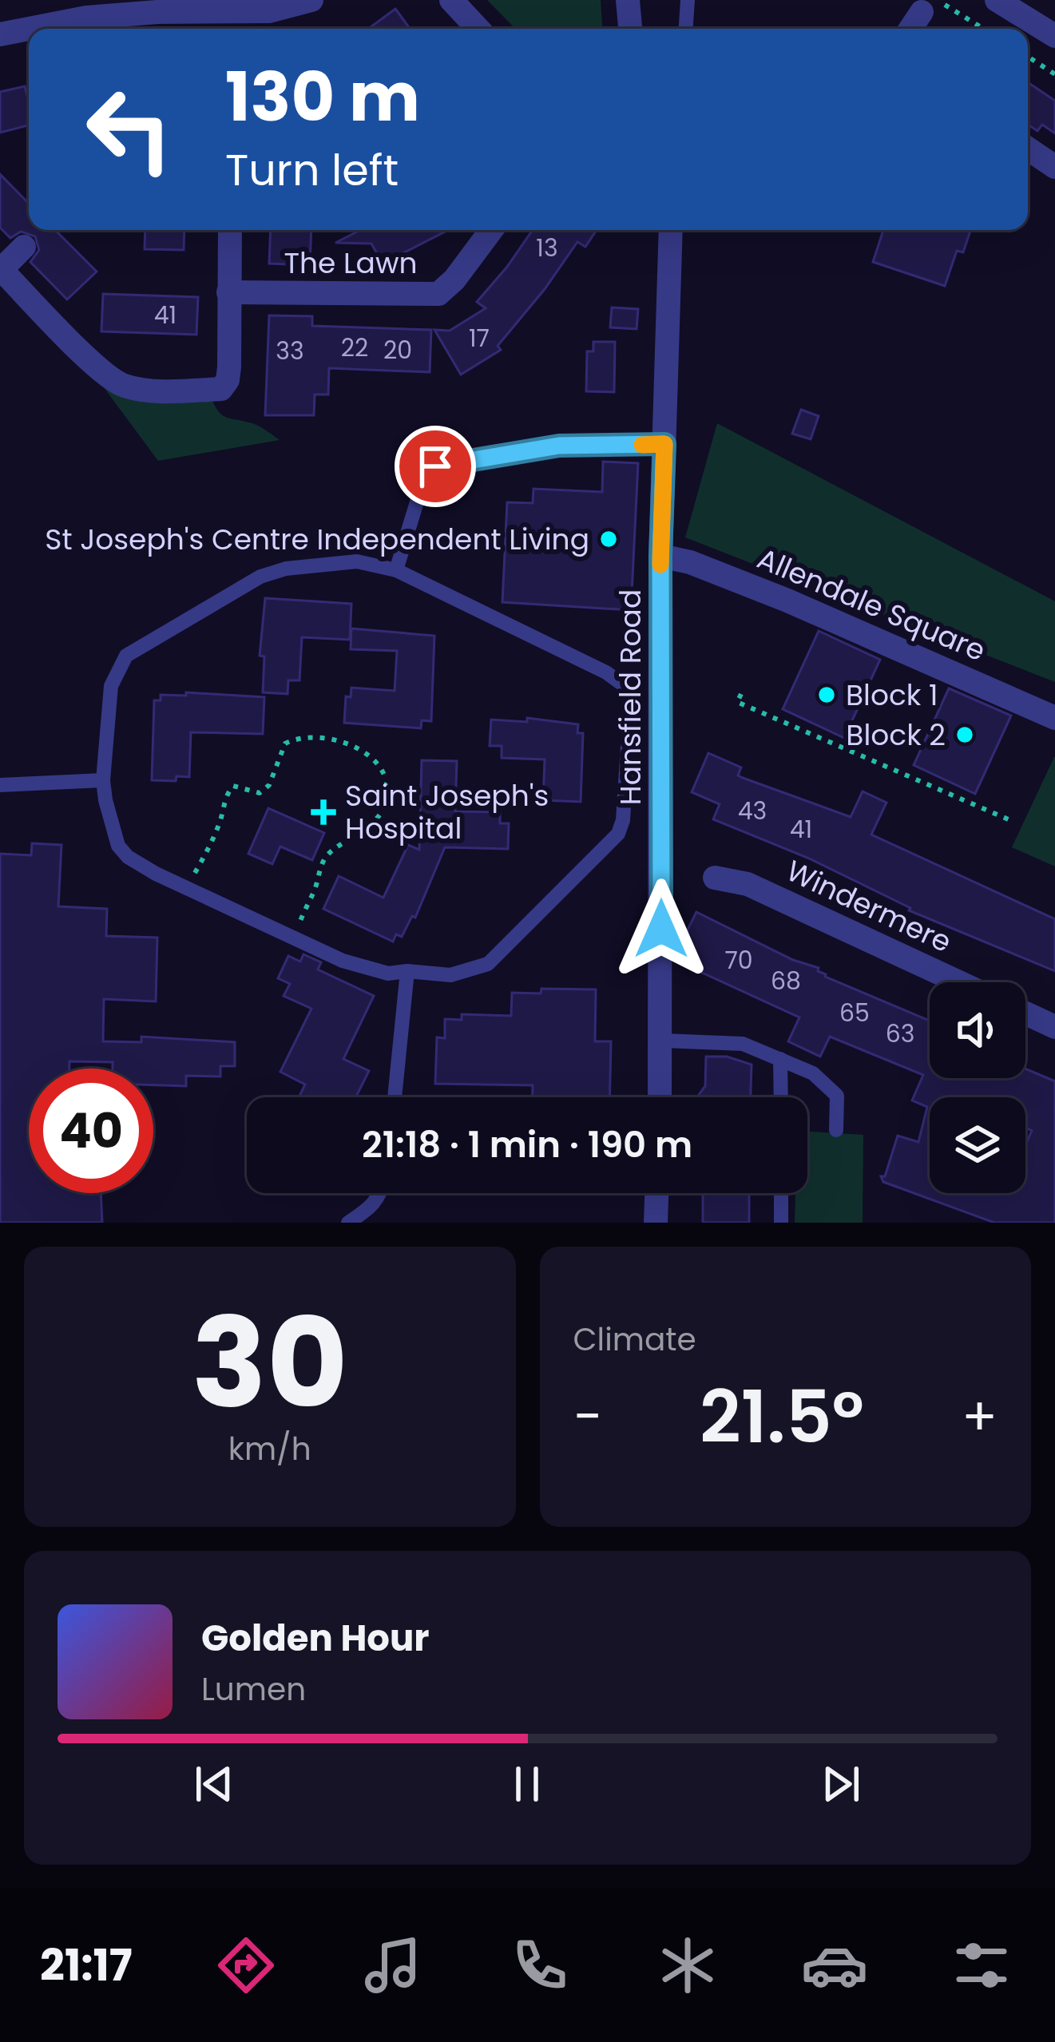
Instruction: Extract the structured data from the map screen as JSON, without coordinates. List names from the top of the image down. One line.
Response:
{"streets":{"street":["The Lawn","Allendale Square","Hansfield Road","Windermere"]},"crossings":[["Allendale Square","Hansfield Road"]],"places":{"other":["St Joseph's Centre Independent Living","Block 1","Block 2"],"health":["Saint Joseph's Hospital"]},"house_numbers":["13","41","17","22","20","33","43","41","70","68","65","63"],"page":{"turn":["130 m","Turn left"],"limit":"40","trip":"21:18 · 1 min · 190 m","tile":[["30","km/h"],"Climate"],"heat":["−","21.5°","+"],"song":["Golden Hour","Lumen"],"tabs":"21:17"}}
